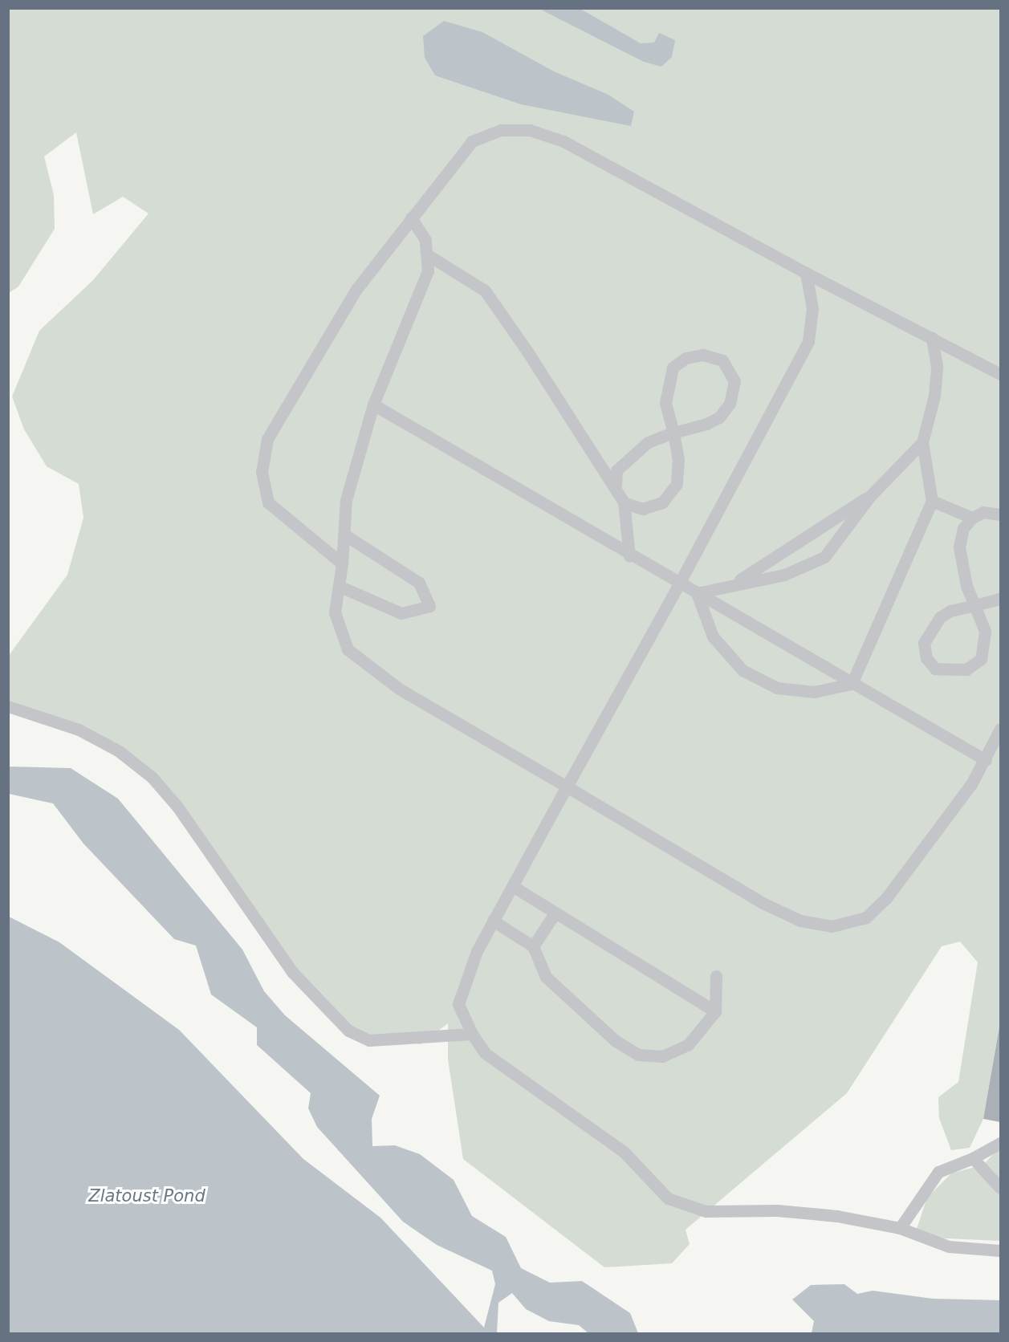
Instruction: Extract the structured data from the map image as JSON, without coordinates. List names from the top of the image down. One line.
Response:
{"water":["Zlatoust Pond"]}
